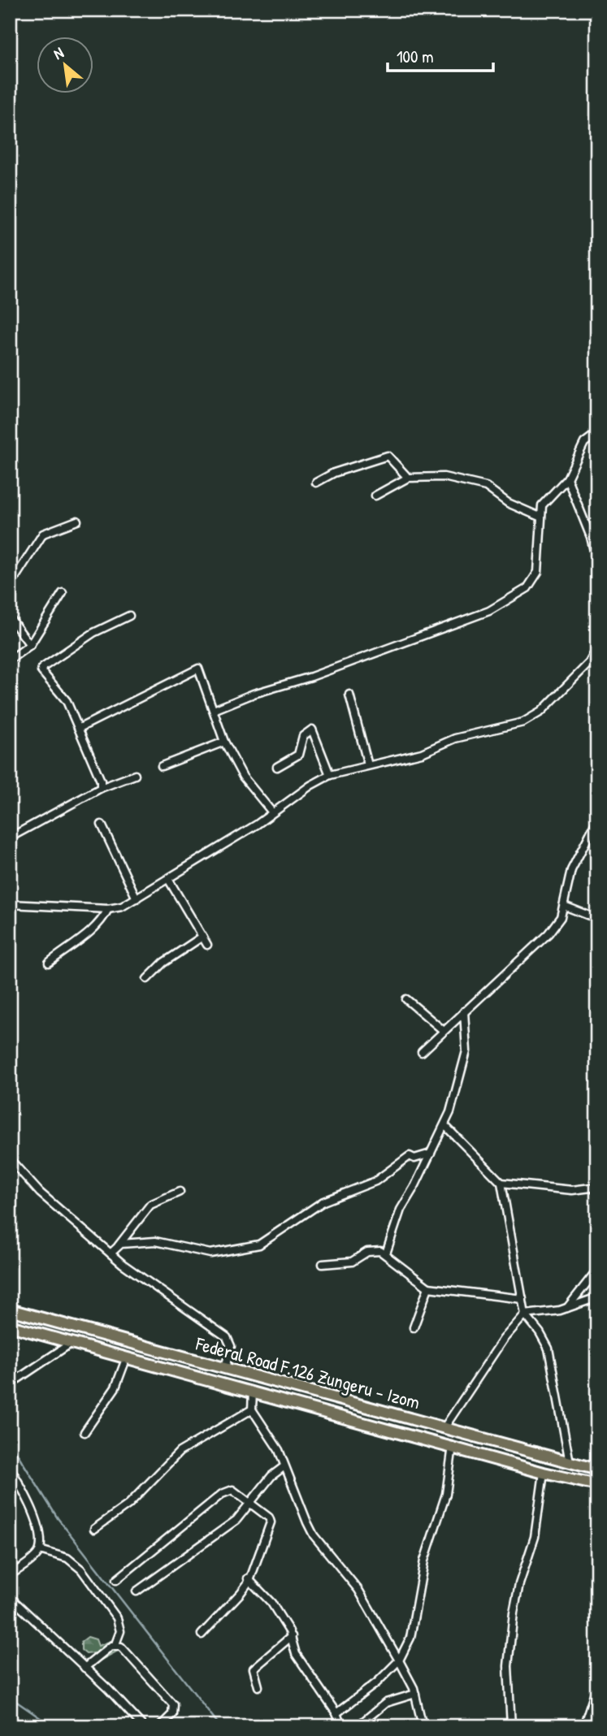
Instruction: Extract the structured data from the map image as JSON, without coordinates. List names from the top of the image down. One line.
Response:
{"streets":{"main road":["Federal Road F.126 Zungeru - Izom"]},"scale_bar":"100 m","north":"top left"}
